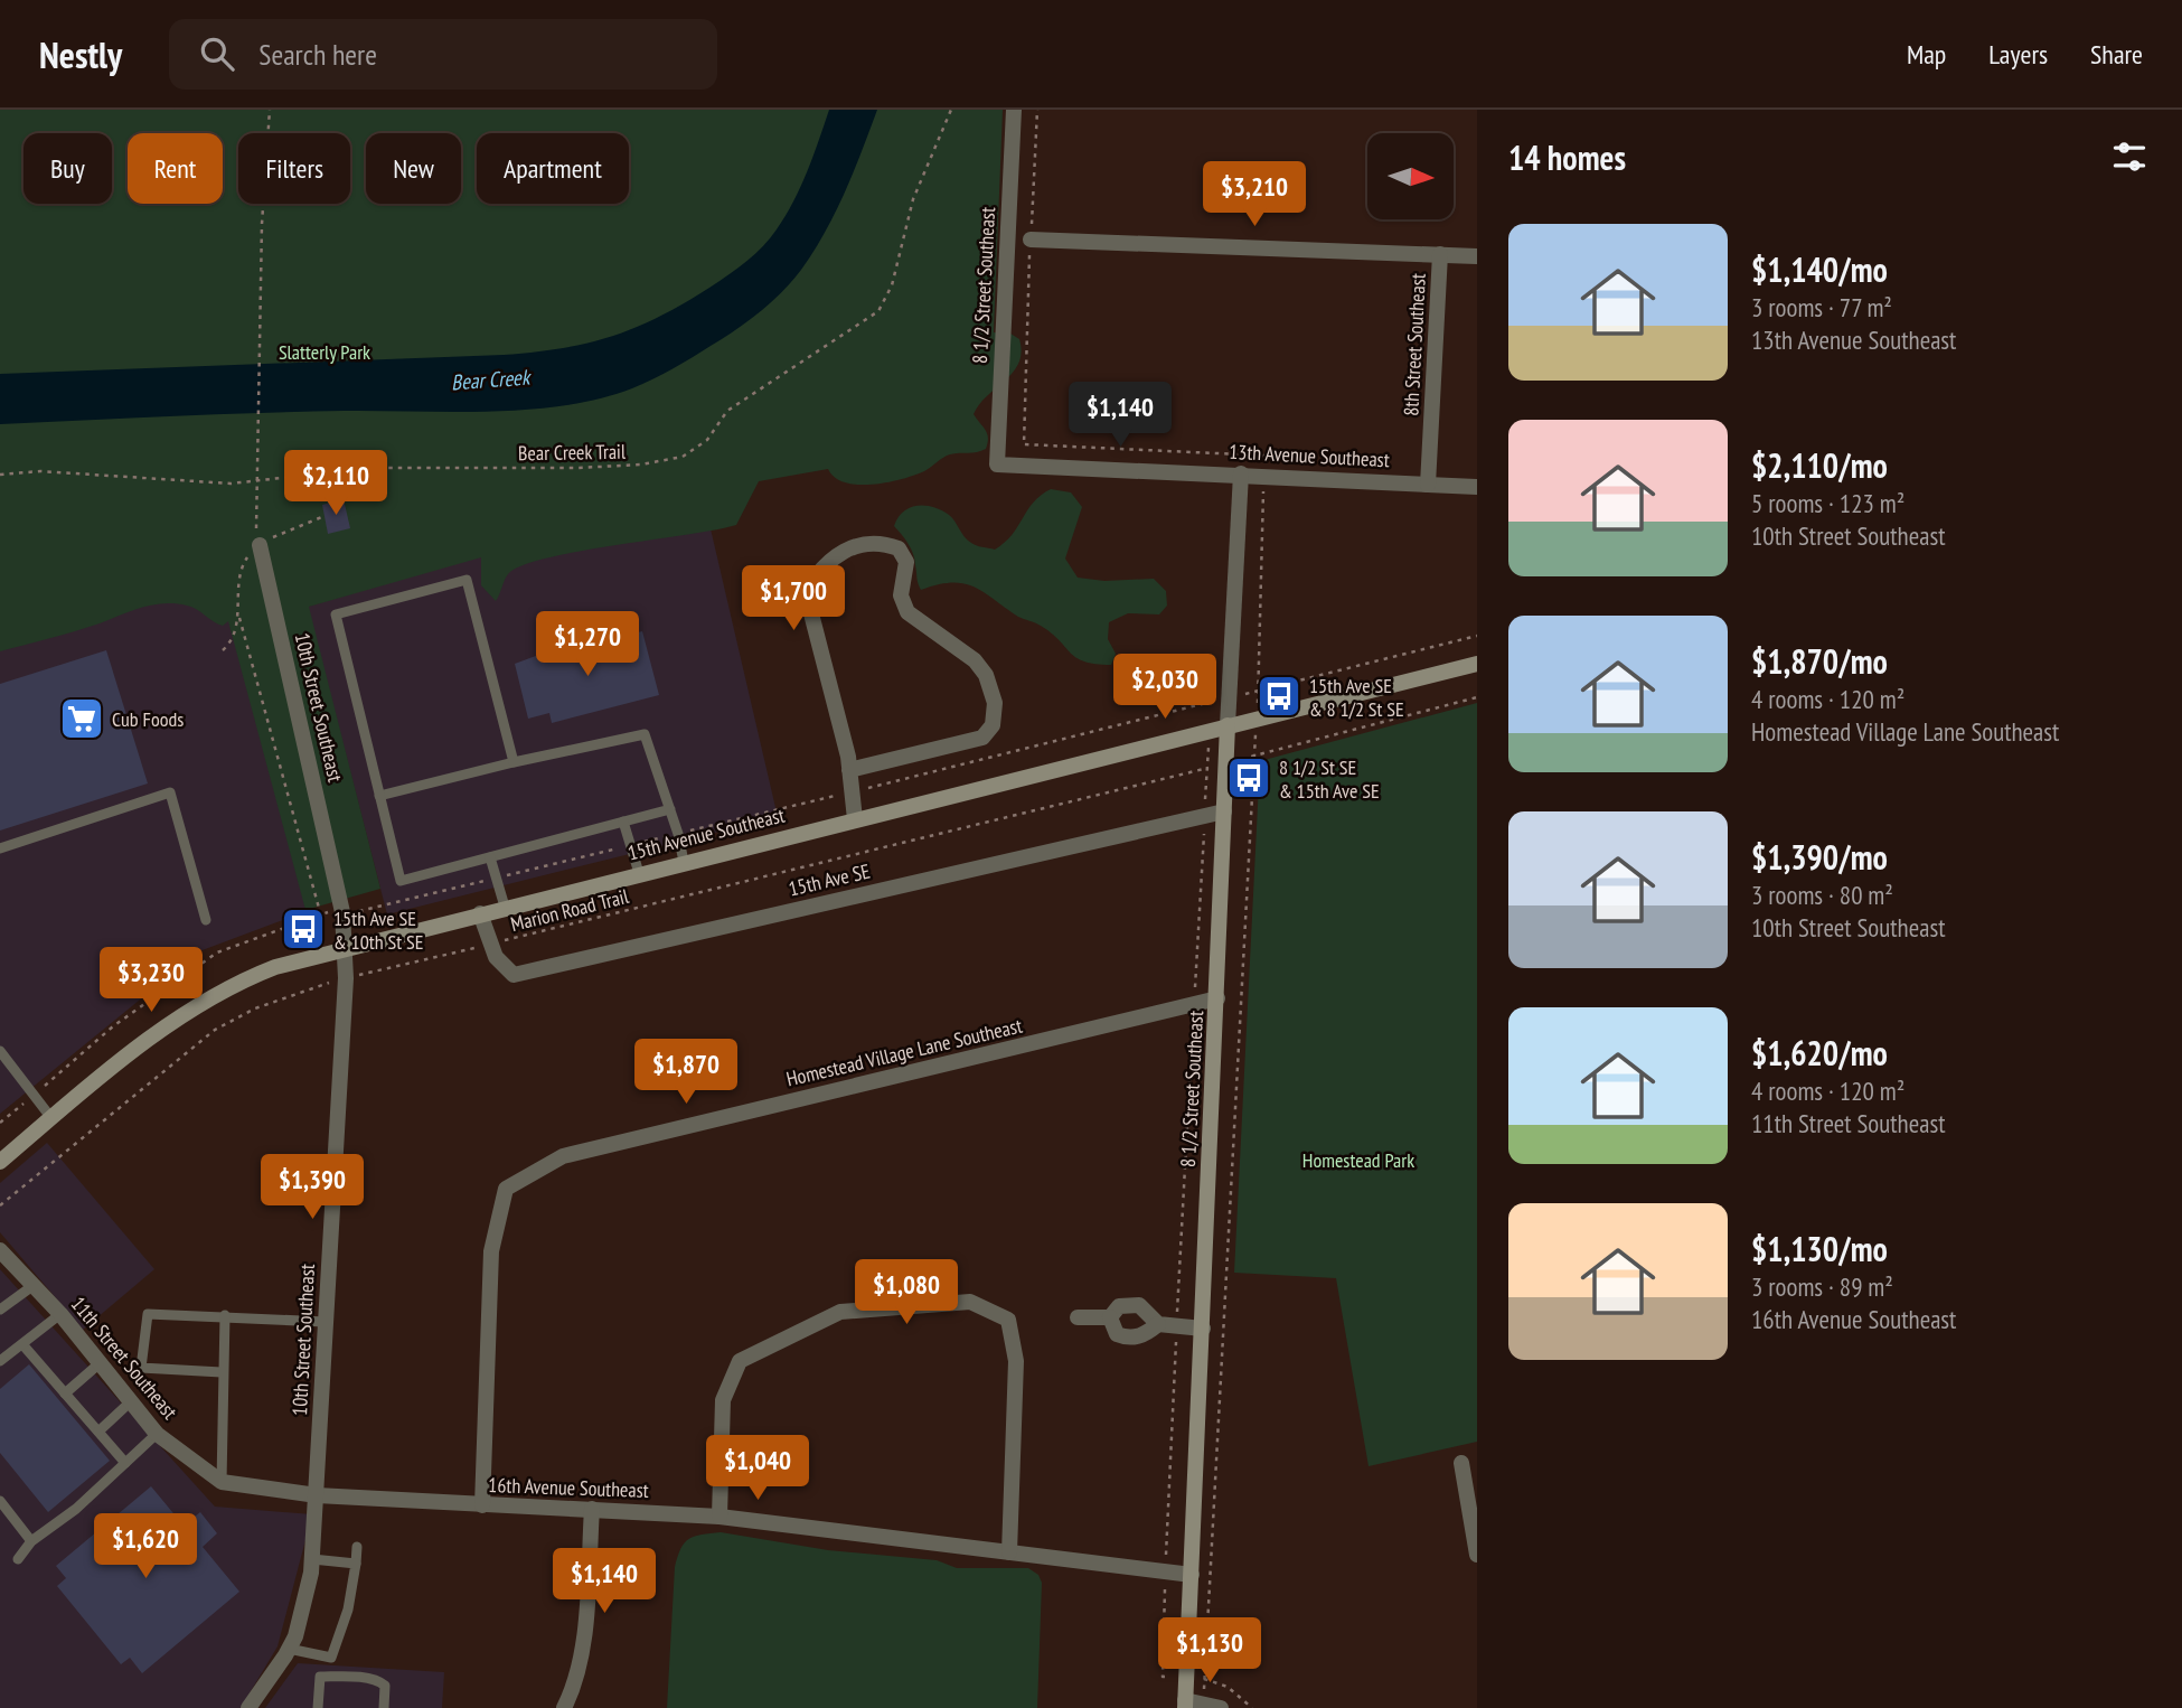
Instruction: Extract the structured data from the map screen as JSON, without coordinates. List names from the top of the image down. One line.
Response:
{"streets":{"main road":["8 1/2 Street Southeast","15th Avenue Southeast"],"street":["8th Street Southeast","13th Avenue Southeast","10th Street Southeast","15th Ave SE","Homestead Village Lane Southeast","11th Street Southeast","16th Avenue Southeast"],"path":["Bear Creek Trail","Marion Road Trail"]},"crossings":[["8 1/2 Street Southeast","13th Avenue Southeast"],["8 1/2 Street Southeast","15th Avenue Southeast"],["8 1/2 Street Southeast","15th Ave SE"],["8 1/2 Street Southeast","Homestead Village Lane Southeast"],["8 1/2 Street Southeast","16th Avenue Southeast"],["8th Street Southeast","13th Avenue Southeast"],["10th Street Southeast","15th Avenue Southeast"],["10th Street Southeast","Marion Road Trail"],["10th Street Southeast","11th Street Southeast"],["10th Street Southeast","16th Avenue Southeast"],["15th Avenue Southeast","15th Ave SE"],["15th Ave SE","Marion Road Trail"],["Homestead Village Lane Southeast","16th Avenue Southeast"],["11th Street Southeast","16th Avenue Southeast"]],"water":["Bear Creek"],"parks":["Slatterly Park","Homestead Park"],"places":{"bus stop":["15th Ave SE & 8 1/2 St SE","8 1/2 St SE & 15th Ave SE","15th Ave SE & 10th St SE"],"supermarket":["Cub Foods"]},"north":"right","page":{"header":"Nestly","search":"Search here","nav":["Map","Layers","Share"],"heading":"14 homes","chip":["Buy","Rent","Filters","New","Apartment"],"price":["$3,210","$1,140","$2,110","$1,700","$1,270","$2,030","$3,230","$1,870","$1,390","$1,080","$1,040","$1,620","$1,140","$1,130"],"list":[{"name":"$1,140/mo","note":"3 rooms · 77 m² · 13th Avenue Southeast"},{"name":"$2,110/mo","note":"5 rooms · 123 m² · 10th Street Southeast"},{"name":"$1,870/mo","note":"4 rooms · 120 m² · Homestead Village Lane Southeast"},{"name":"$1,390/mo","note":"3 rooms · 80 m² · 10th Street Southeast"},{"name":"$1,620/mo","note":"4 rooms · 120 m² · 11th Street Southeast"},{"name":"$1,130/mo","note":"3 rooms · 89 m² · 16th Avenue Southeast"}]}}
